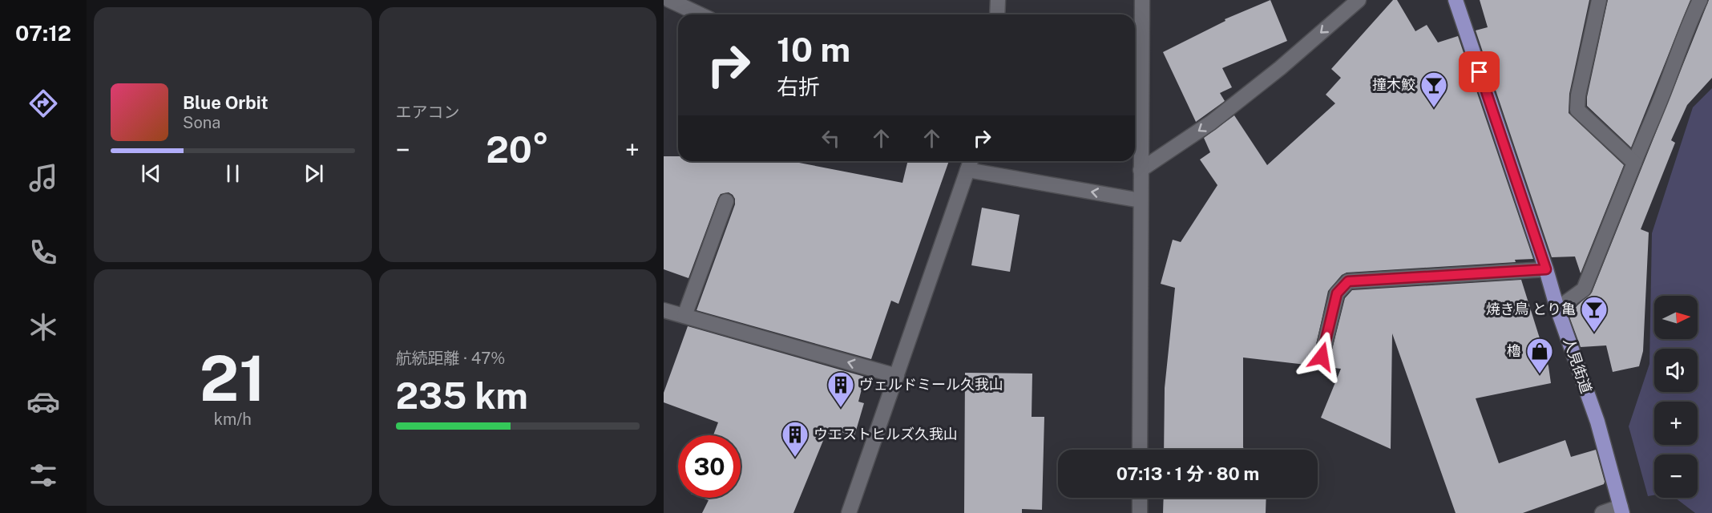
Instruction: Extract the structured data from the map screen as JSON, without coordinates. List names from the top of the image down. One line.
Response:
{"streets":{"main road":["人見街道"]},"places":{"bar":["撞木鮫","焼き鳥 とり亀"],"shop":["櫓"],"building":["ヴェルドミール久我山","ウエストヒルズ久我山"]},"north":"right","page":{"tabs":"07:12","tile":["エアコン",["21","km/h"],["航続距離 · 47%","235 km"]],"turn":["10 m","右折"],"song":["Blue Orbit","Sona"],"heat":["−","20°","+"],"map_buttons":["+","−"],"limit":"30","trip":"07:13 · 1 分 · 80 m"}}
